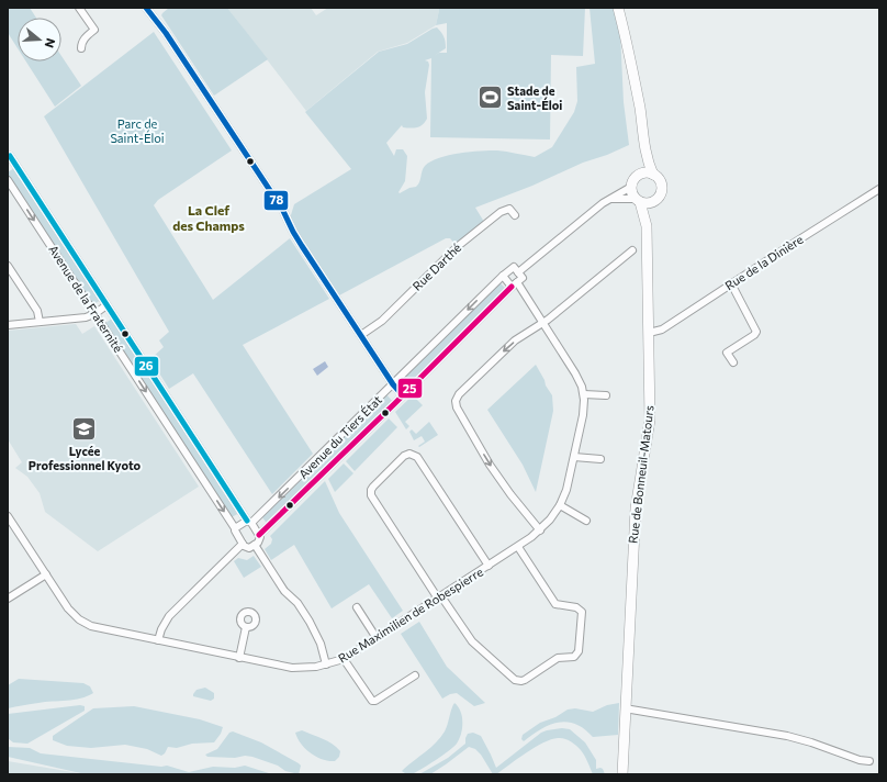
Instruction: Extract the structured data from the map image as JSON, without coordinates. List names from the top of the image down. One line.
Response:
{"streets":{"main road":["Rue de Bonneuil-Matours"],"street":["Rue de la Dinière","Rue Darthé","Avenue de la Fraternité","Avenue du Tiers État","Rue Maximilien de Robespierre"]},"crossings":[["Rue de la Dinière","Rue de Bonneuil-Matours"],["Avenue de la Fraternité","Avenue du Tiers État"],["Avenue du Tiers État","Rue Maximilien de Robespierre"]],"districts":["La Clef des Champs"],"parks":["Parc de Saint-Éloi"],"places":{"sports":["Stade de Saint-Éloi"],"school or university":["Lycée Professionnel Kyoto"]},"lines":["transit line 78","transit line 26","transit line 25"],"north":"right"}
